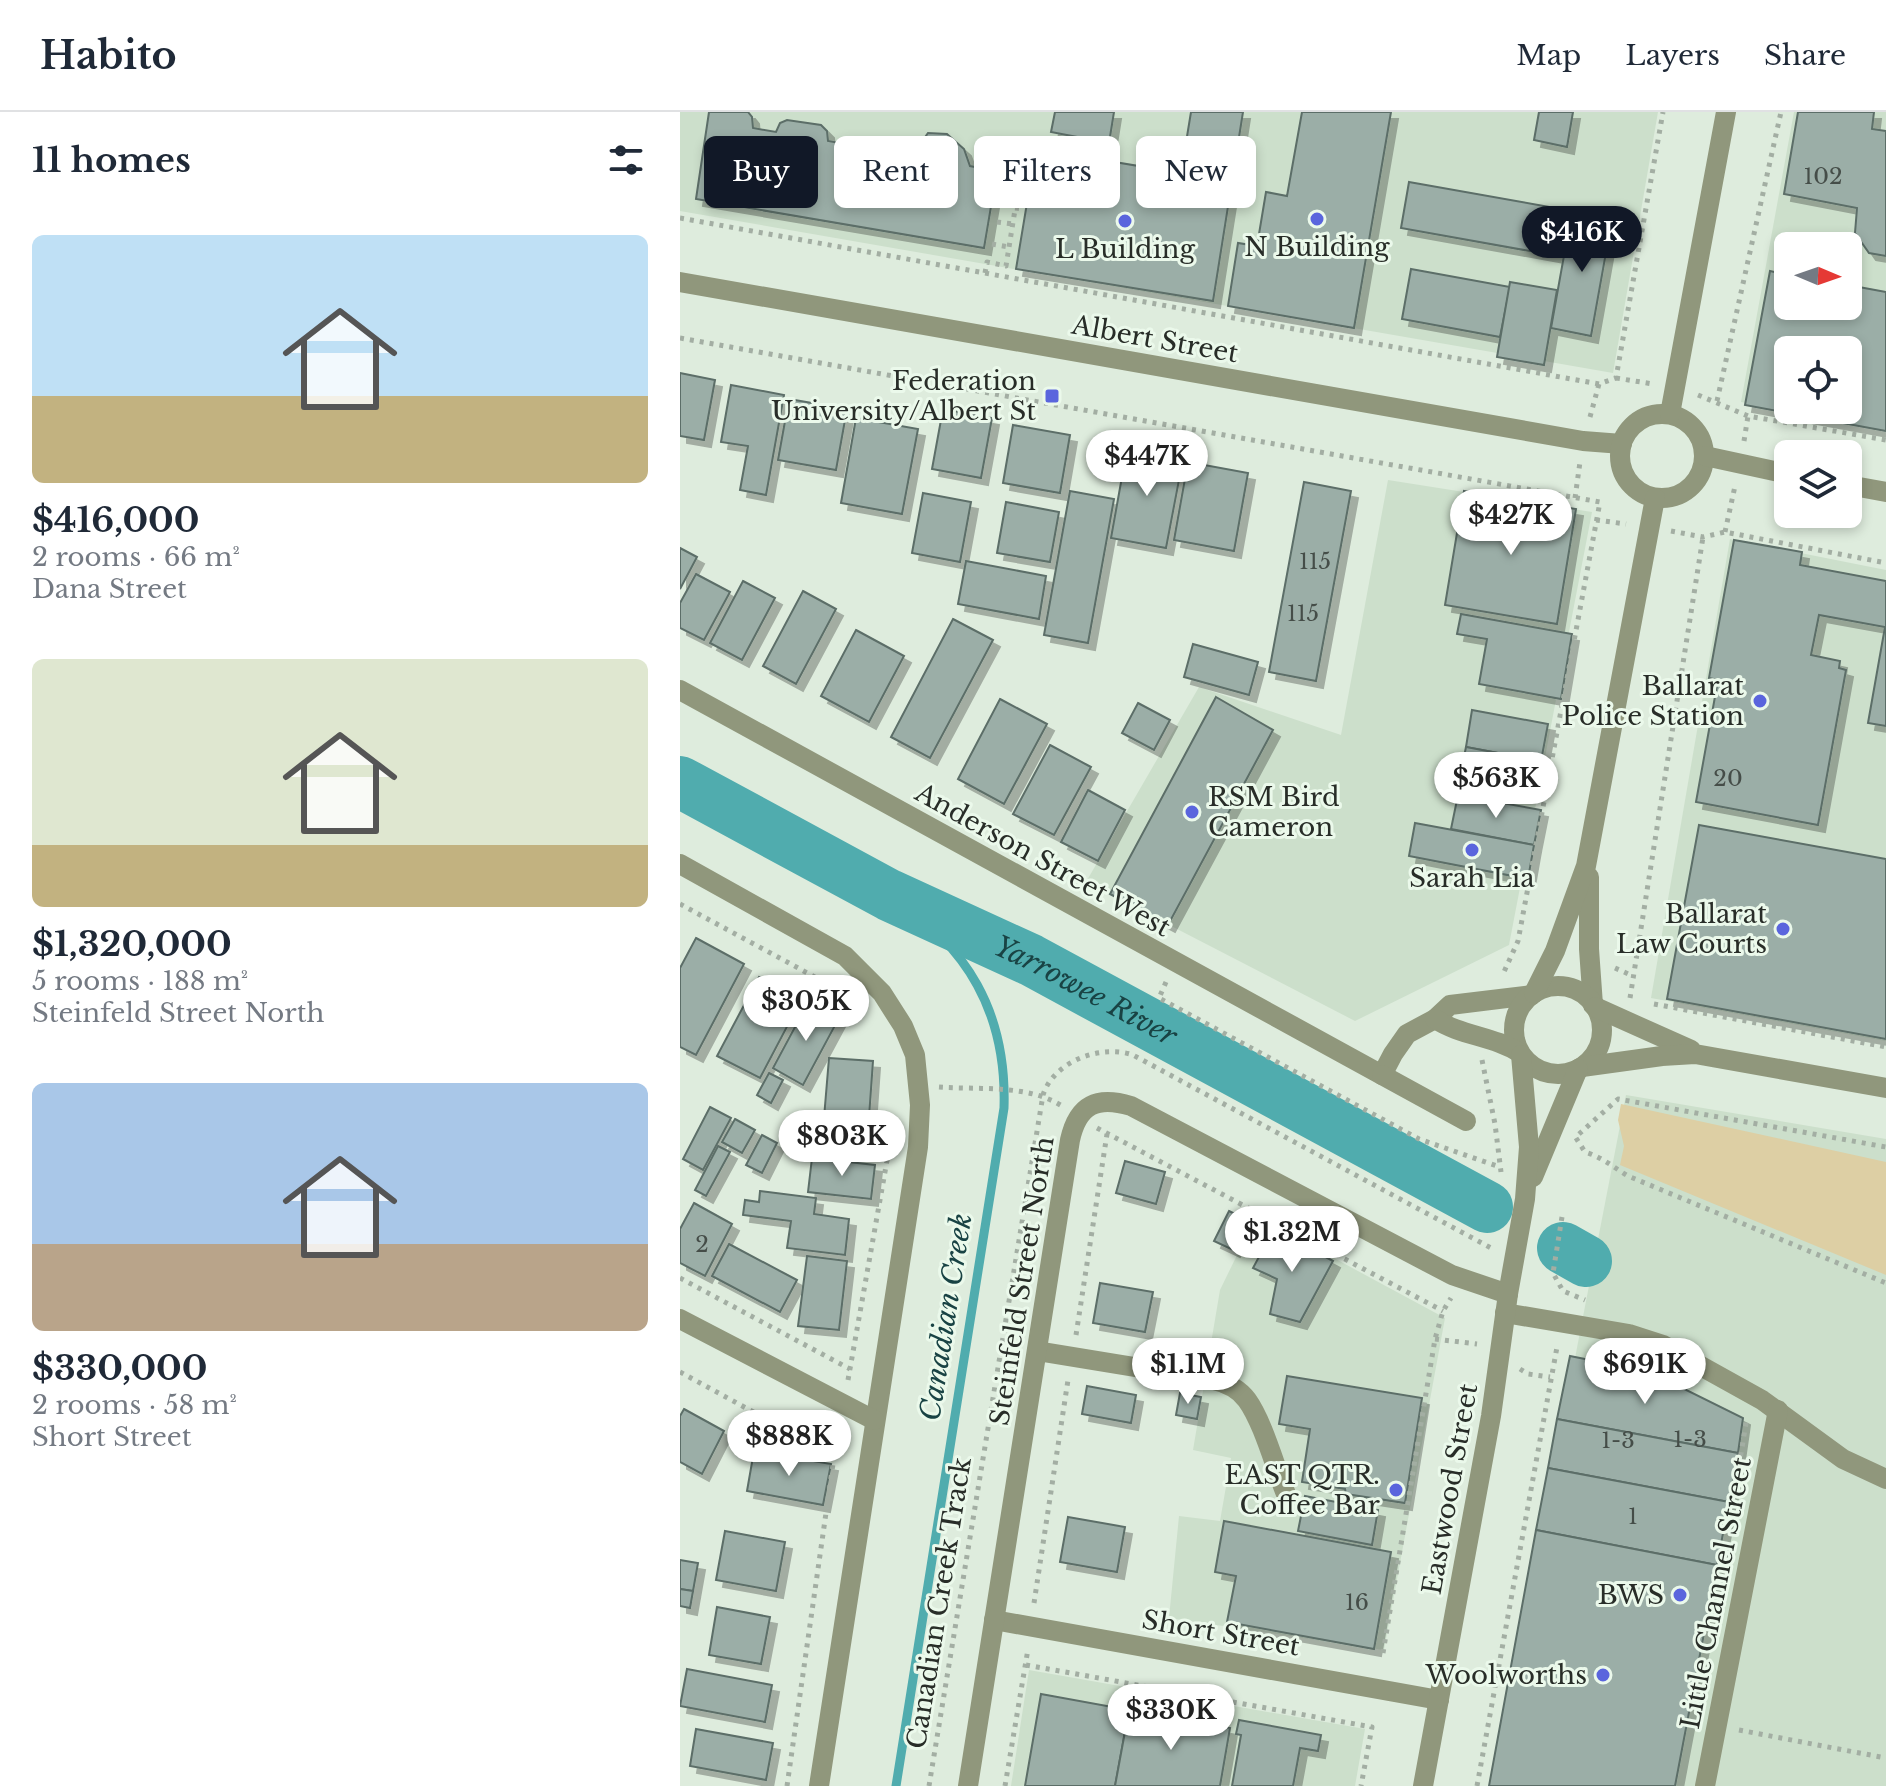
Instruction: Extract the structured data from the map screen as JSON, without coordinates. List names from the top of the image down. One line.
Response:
{"streets":{"street":["Albert Street","Anderson Street West","Steinfeld Street North","Eastwood Street","Little Channel Street","Short Street"],"path":["Canadian Creek Track"]},"crossings":[["Steinfeld Street North","Eastwood Street"],["Steinfeld Street North","Little Channel Street"],["Steinfeld Street North","Short Street"],["Eastwood Street","Short Street"]],"water":["Yarrowee River","Canadian Creek"],"places":{"other":["N Building","L Building","Ballarat Police Station","RSM Bird Cameron","Sarah Lia","Ballarat Law Courts","EAST QTR. Coffee Bar","BWS","Woolworths"],"transit":["Federation University/Albert St"]},"house_numbers":["102","115","115","20","2","1-3","1-3","1","16"],"north":"right","page":{"header":"Habito","nav":["Map","Layers","Share"],"heading":"11 homes","chip":["Buy","Rent","Filters","New"],"price":["$416K","$447K","$427K","$563K","$305K","$803K","$1.32M","$1.1M","$691K","$888K","$330K"],"list":[{"name":"$416,000","note":"2 rooms · 66 m² · Dana Street"},{"name":"$1,320,000","note":"5 rooms · 188 m² · Steinfeld Street North"},{"name":"$330,000","note":"2 rooms · 58 m² · Short Street"}]}}
